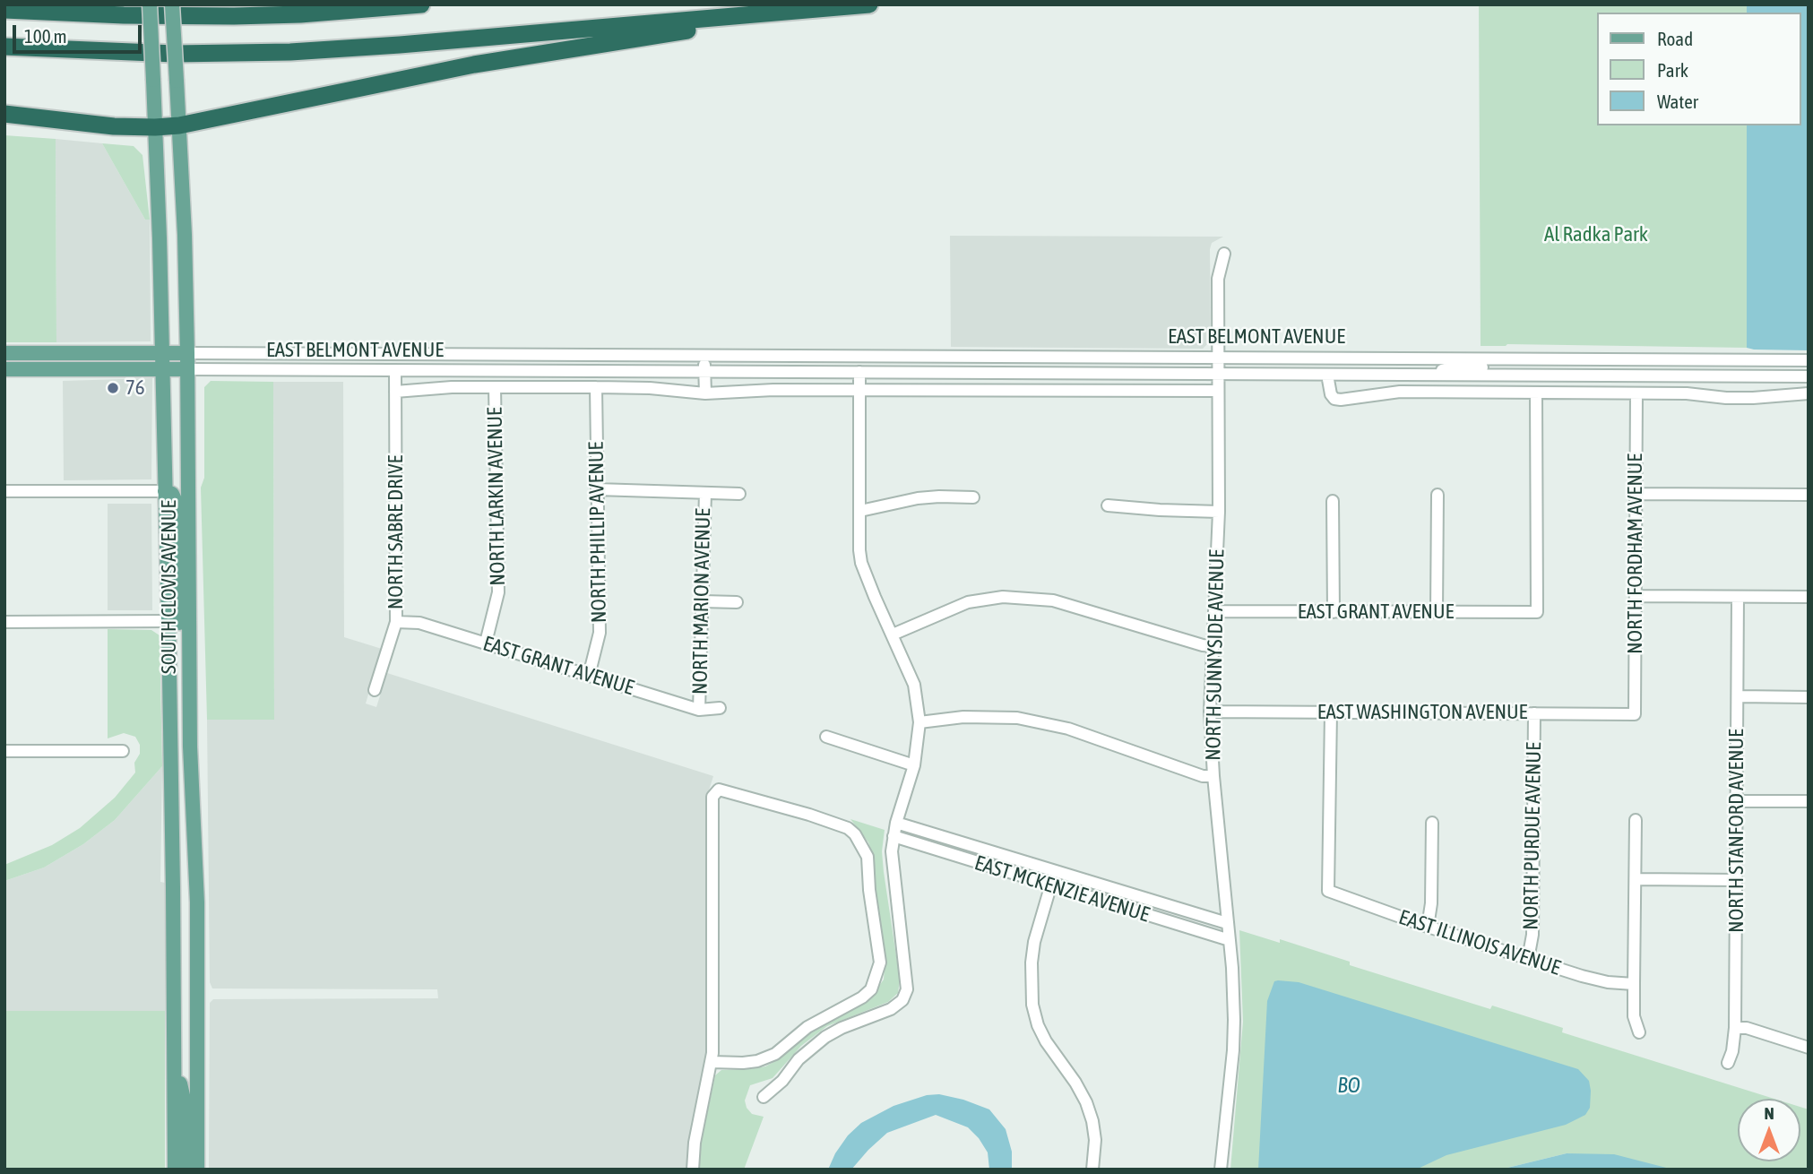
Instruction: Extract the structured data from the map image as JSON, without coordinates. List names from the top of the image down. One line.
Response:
{"streets":{"main road":["EAST BELMONT AVENUE","SOUTH CLOVIS AVENUE"],"street":["NORTH LARKIN AVENUE","NORTH SABRE DRIVE","NORTH PHILLIP AVENUE","NORTH FORDHAM AVENUE","NORTH MARION AVENUE","EAST GRANT AVENUE","NORTH SUNNYSIDE AVENUE","EAST WASHINGTON AVENUE","NORTH STANFORD AVENUE","NORTH PURDUE AVENUE","EAST MCKENZIE AVENUE","EAST ILLINOIS AVENUE"]},"crossings":[["EAST BELMONT AVENUE","NORTH SABRE DRIVE"],["EAST BELMONT AVENUE","NORTH FORDHAM AVENUE"],["EAST BELMONT AVENUE","SOUTH CLOVIS AVENUE"],["EAST BELMONT AVENUE","EAST GRANT AVENUE"],["EAST BELMONT AVENUE","NORTH SUNNYSIDE AVENUE"],["NORTH LARKIN AVENUE","EAST GRANT AVENUE"],["NORTH SABRE DRIVE","EAST GRANT AVENUE"],["NORTH PHILLIP AVENUE","EAST GRANT AVENUE"],["NORTH FORDHAM AVENUE","EAST WASHINGTON AVENUE"],["NORTH MARION AVENUE","EAST GRANT AVENUE"],["EAST GRANT AVENUE","NORTH SUNNYSIDE AVENUE"],["NORTH SUNNYSIDE AVENUE","EAST WASHINGTON AVENUE"],["NORTH SUNNYSIDE AVENUE","EAST MCKENZIE AVENUE"],["EAST WASHINGTON AVENUE","NORTH PURDUE AVENUE"],["EAST WASHINGTON AVENUE","EAST ILLINOIS AVENUE"],["NORTH PURDUE AVENUE","EAST ILLINOIS AVENUE"]],"water":["BO"],"parks":["Al Radka Park"],"places":["76"],"legend":["Road","Park","Water"],"scale_bar":"100 m","north":"top"}
